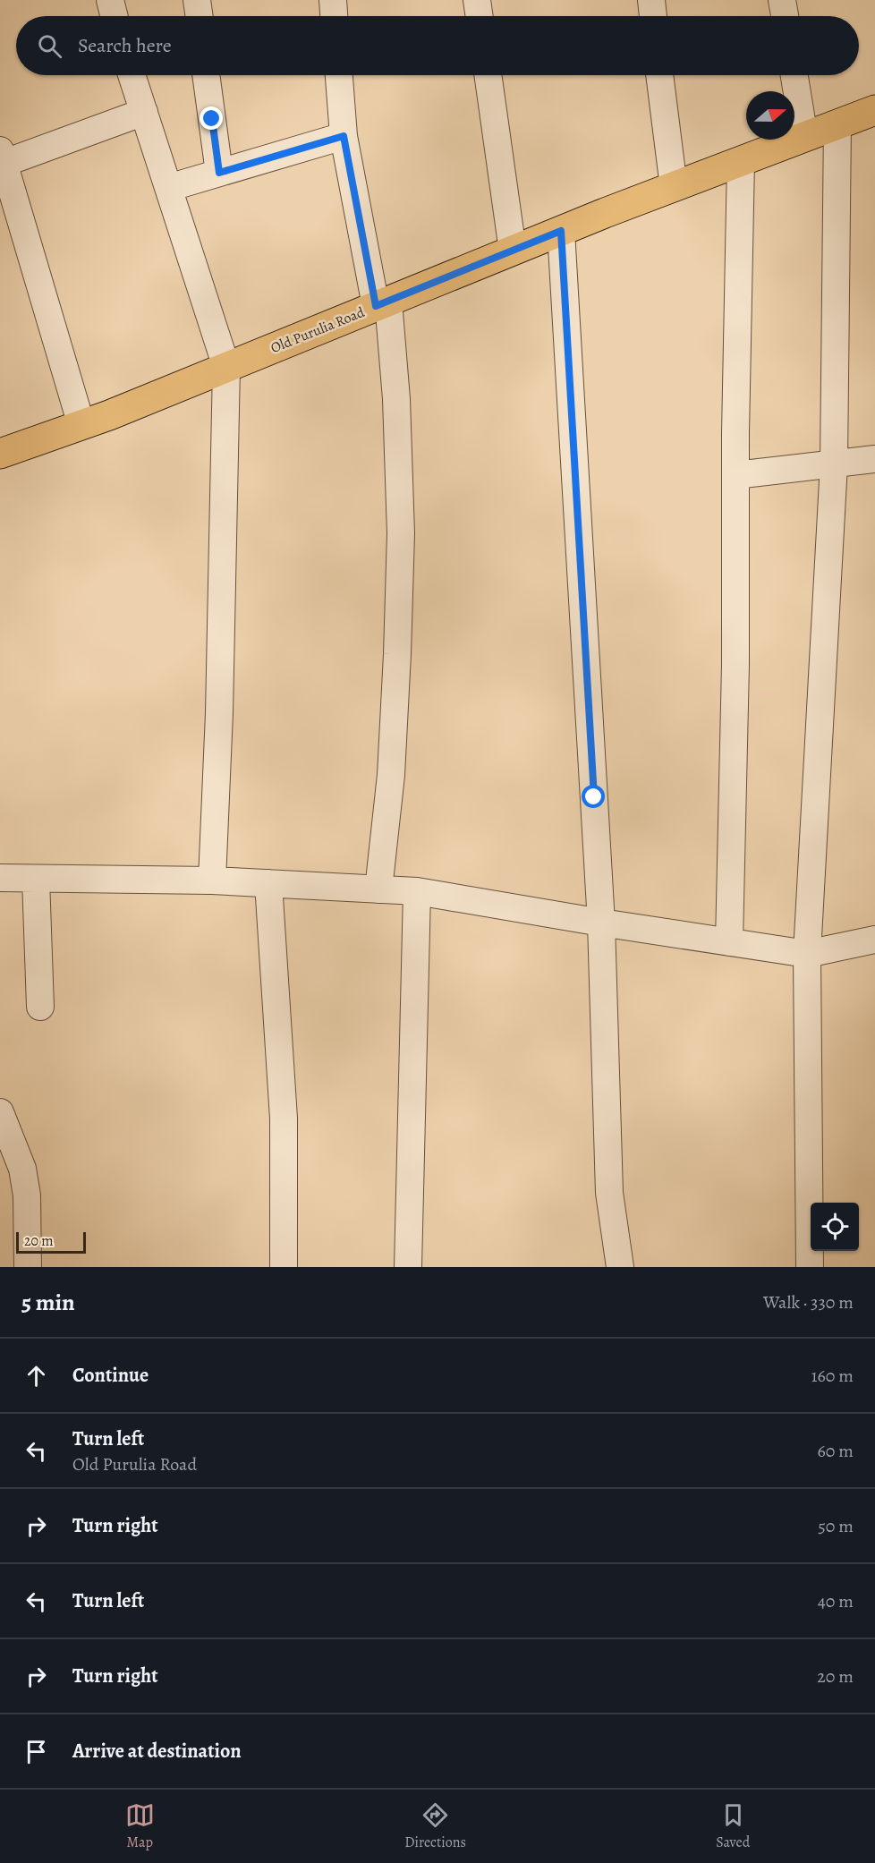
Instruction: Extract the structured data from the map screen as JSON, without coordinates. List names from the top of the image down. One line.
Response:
{"streets":{"main road":["Old Purulia Road"]},"scale_bar":"20 m","north":"right","page":{"search":"Search here","scale":"20 m","heading":["5 min","Walk · 330 m"],"list":[["Continue","160 m"],["Turn left","Old Purulia Road","60 m"],["Turn right","50 m"],["Turn left","40 m"],["Turn right","20 m"],"Arrive at destination"],"nav":["Map","Directions","Saved"]}}
